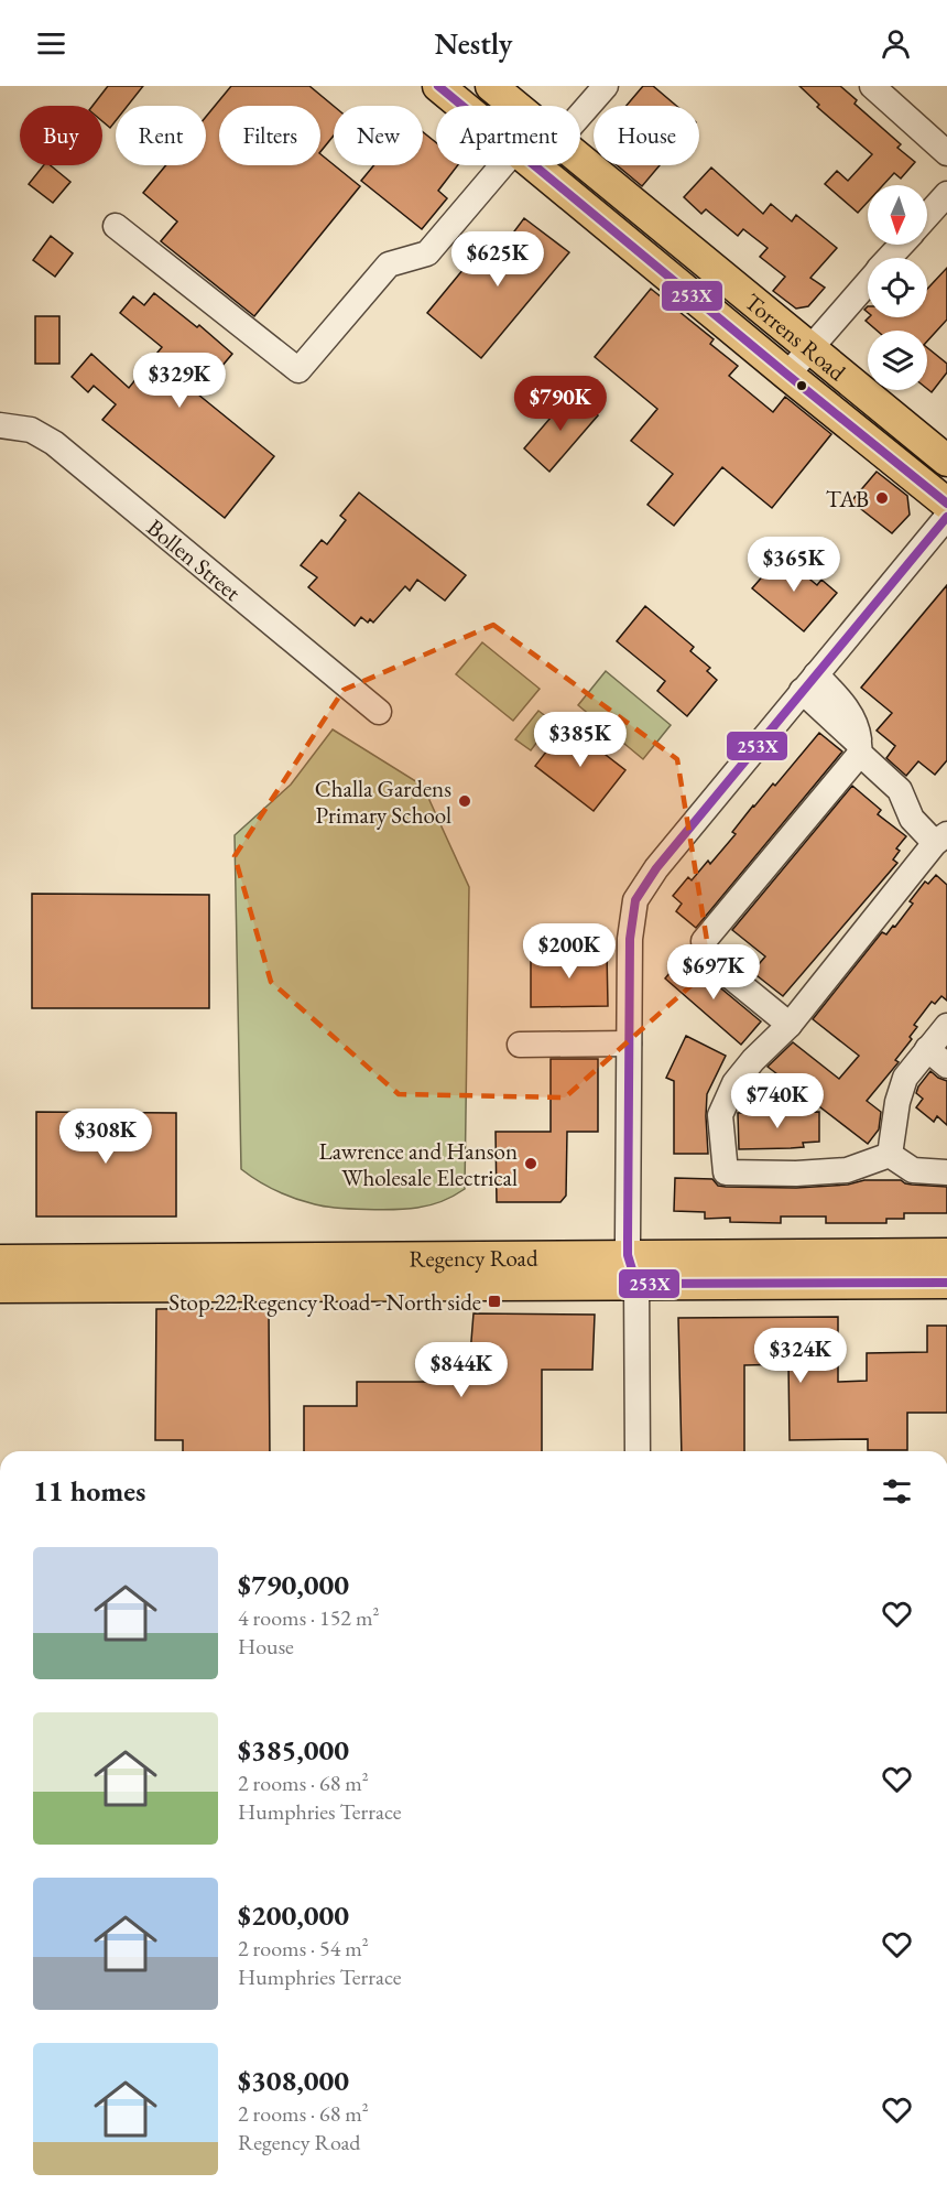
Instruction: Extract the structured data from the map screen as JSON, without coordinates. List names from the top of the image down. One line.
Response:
{"streets":{"main road":["Torrens Road","Regency Road"],"street":["Bollen Street"]},"places":{"other":["TAB","Challa Gardens Primary School","Lawrence and Hanson Wholesale Electrical"],"transit":["Stop 22 Regency Road - North side"]},"lines":["transit line 253X"],"north":"bottom","page":{"header":"Nestly","chip":["Buy","Rent","Filters","New","Apartment","House"],"price":["$625K","$329K","$790K","$365K","$385K","$200K","$697K","$740K","$308K","$324K","$844K"],"heading":"11 homes","list":[{"name":"$790,000","note":"4 rooms · 152 m² · House"},{"name":"$385,000","note":"2 rooms · 68 m² · Humphries Terrace"},{"name":"$200,000","note":"2 rooms · 54 m² · Humphries Terrace"},{"name":"$308,000","note":"2 rooms · 68 m² · Regency Road"}]}}
